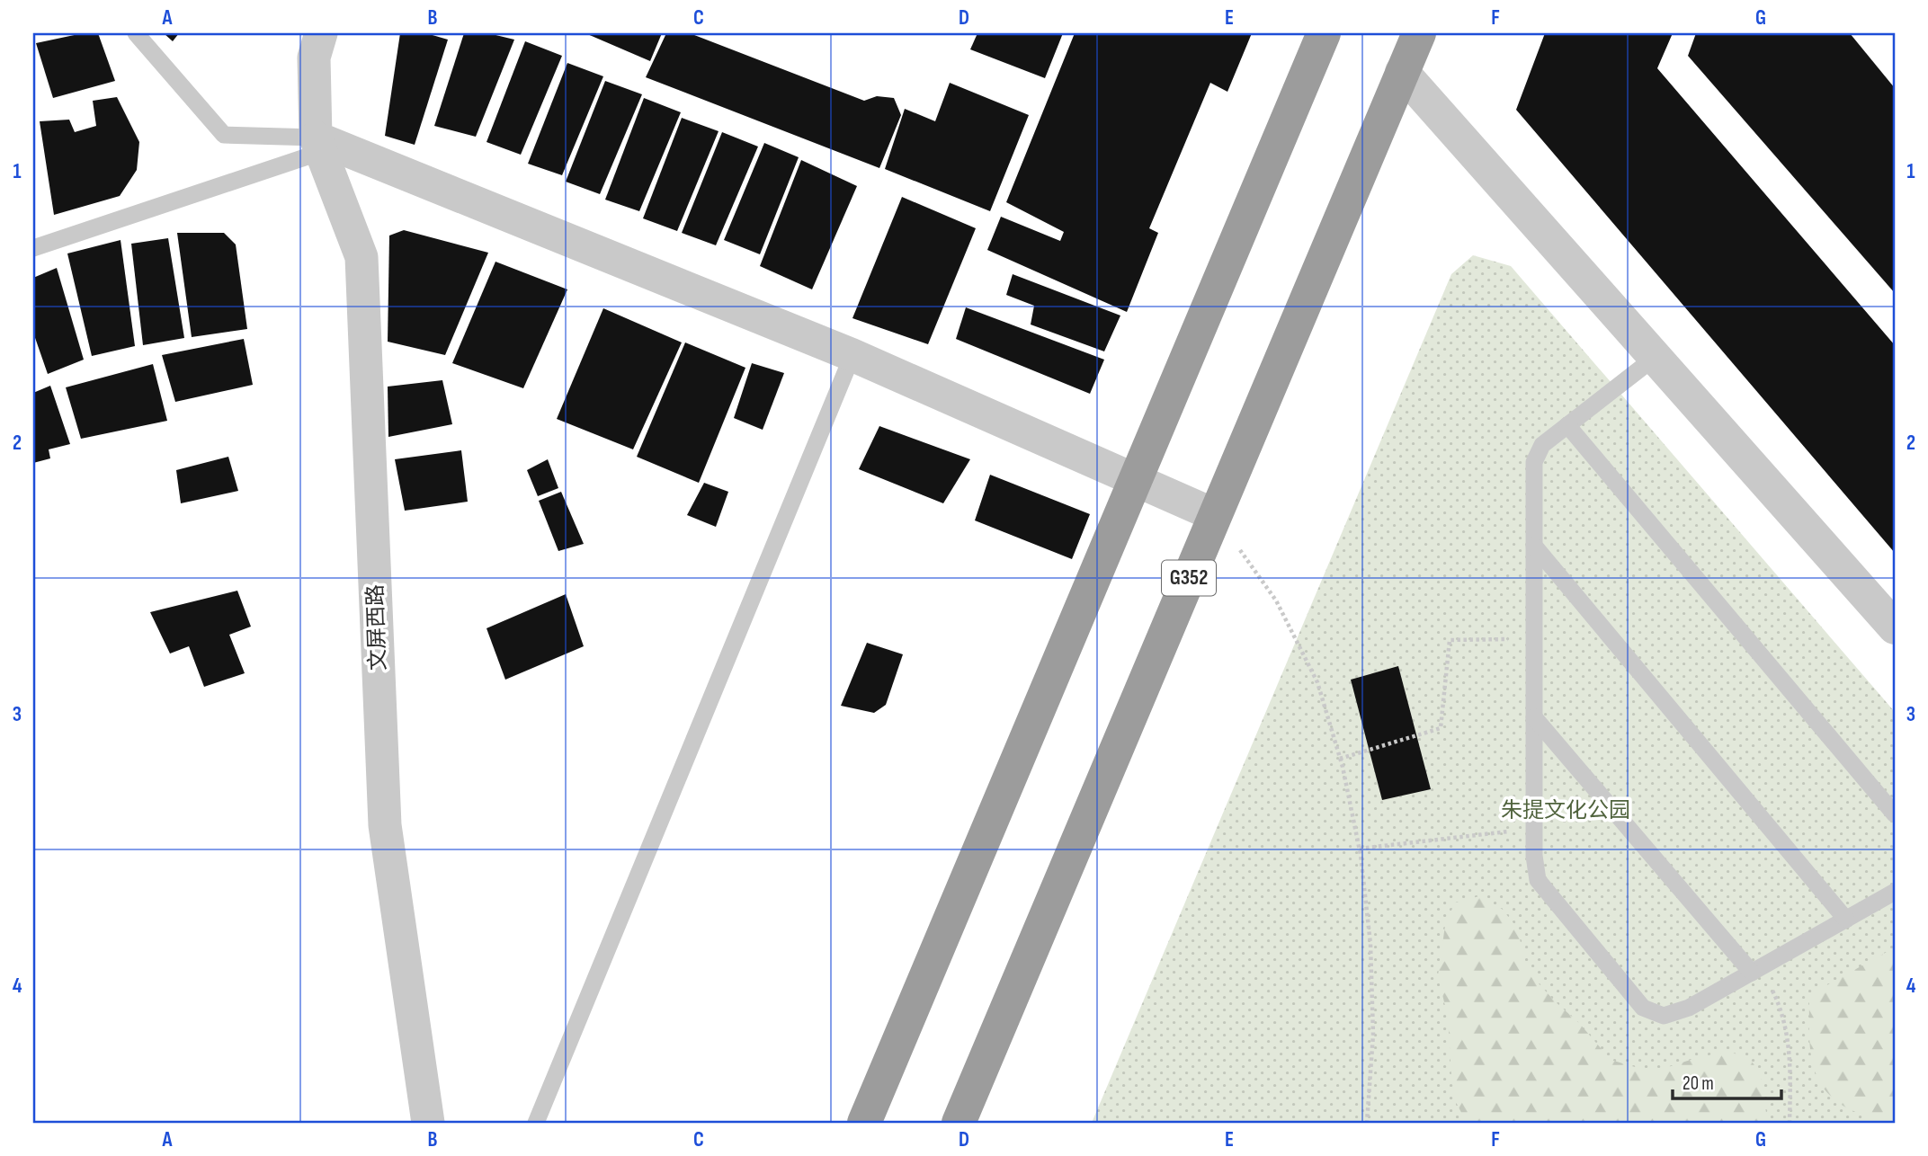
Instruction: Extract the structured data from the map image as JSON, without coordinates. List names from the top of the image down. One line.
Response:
{"streets":{"highway":["G352"],"street":["文屏西路"]},"parks":["朱提文化公园"],"scale_bar":"20 m","grid":{"columns":["A","B","C","D","E","F","G"],"rows":["1","2","3","4"]}}
